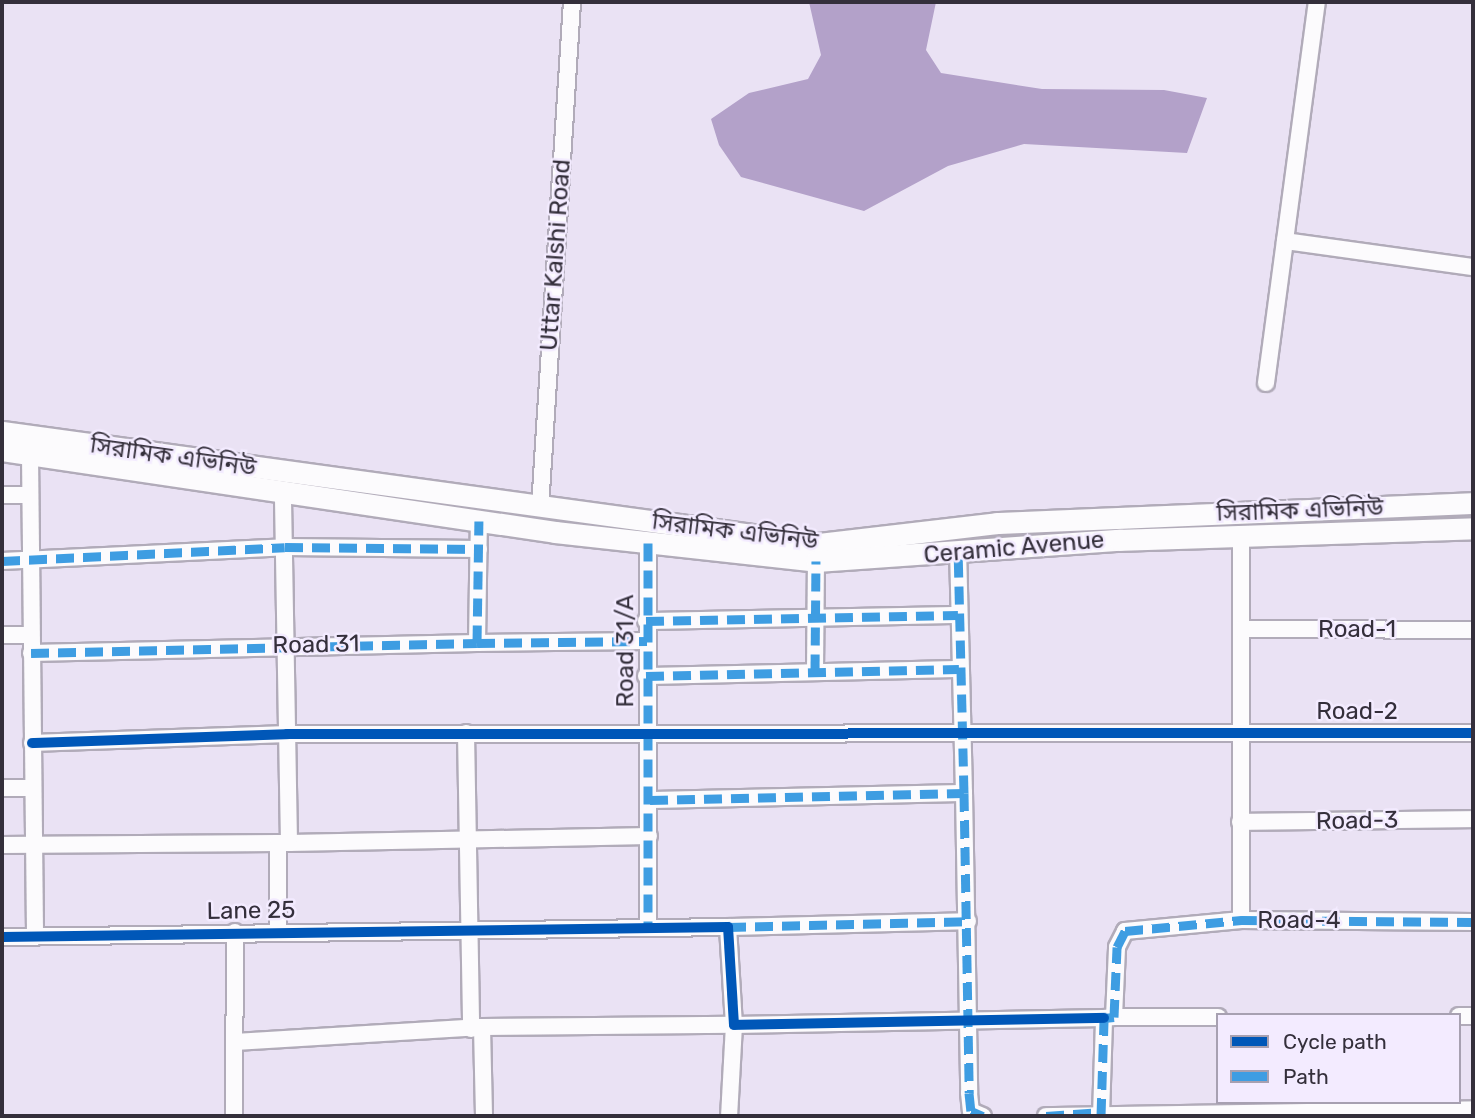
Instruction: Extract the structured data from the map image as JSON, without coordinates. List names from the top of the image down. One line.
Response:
{"streets":{"main road":["সিরামিক এভিনিউ","Ceramic Avenue"],"street":["Uttar Kalshi Road","Road-1","Road 31","Road 31/A","Road-2","Road-3","Lane 25","Road-4"]},"crossings":[["Uttar Kalshi Road","সিরামিক এভিনিউ"],["সিরামিক এভিনিউ","Ceramic Avenue"],["Ceramic Avenue","Road 31/A"],["Road 31","Road 31/A"],["Road 31/A","Road-2"],["Road 31/A","Lane 25"]],"legend":["Cycle path","Path"]}
